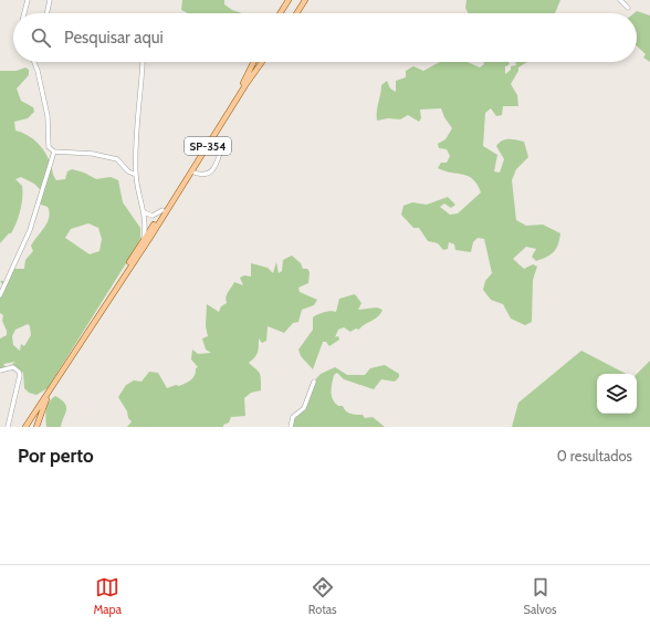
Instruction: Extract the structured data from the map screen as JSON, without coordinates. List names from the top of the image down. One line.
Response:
{"streets":{"main road":["SP-354"]},"page":{"search":"Pesquisar aqui","heading":["Por perto","0 resultados"],"nav":["Mapa","Rotas","Salvos"]}}
